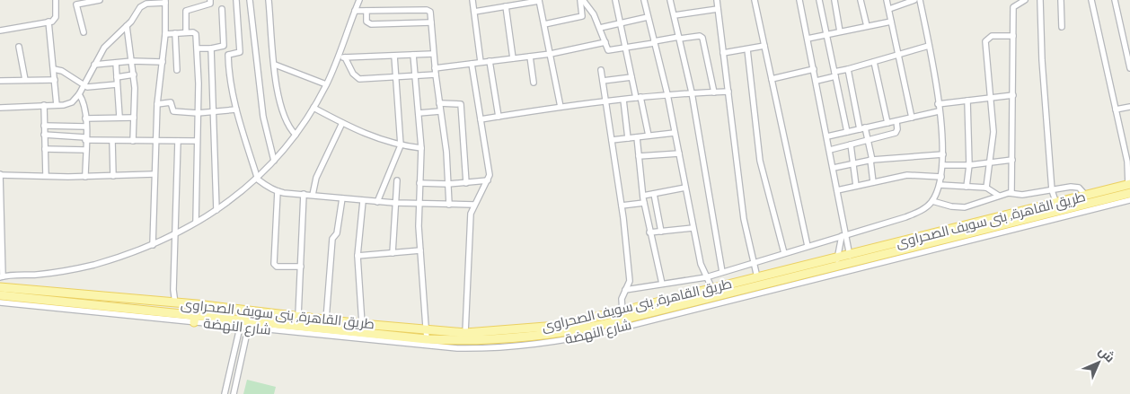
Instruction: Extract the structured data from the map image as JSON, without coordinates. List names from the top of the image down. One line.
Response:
{"streets":{"main road":["طريق القاهرة, بنى سويف الصحراوى"],"street":["شارع النهضة"]},"crossings":[["طريق القاهرة, بنى سويف الصحراوى","شارع النهضة"]],"north":"top right"}
